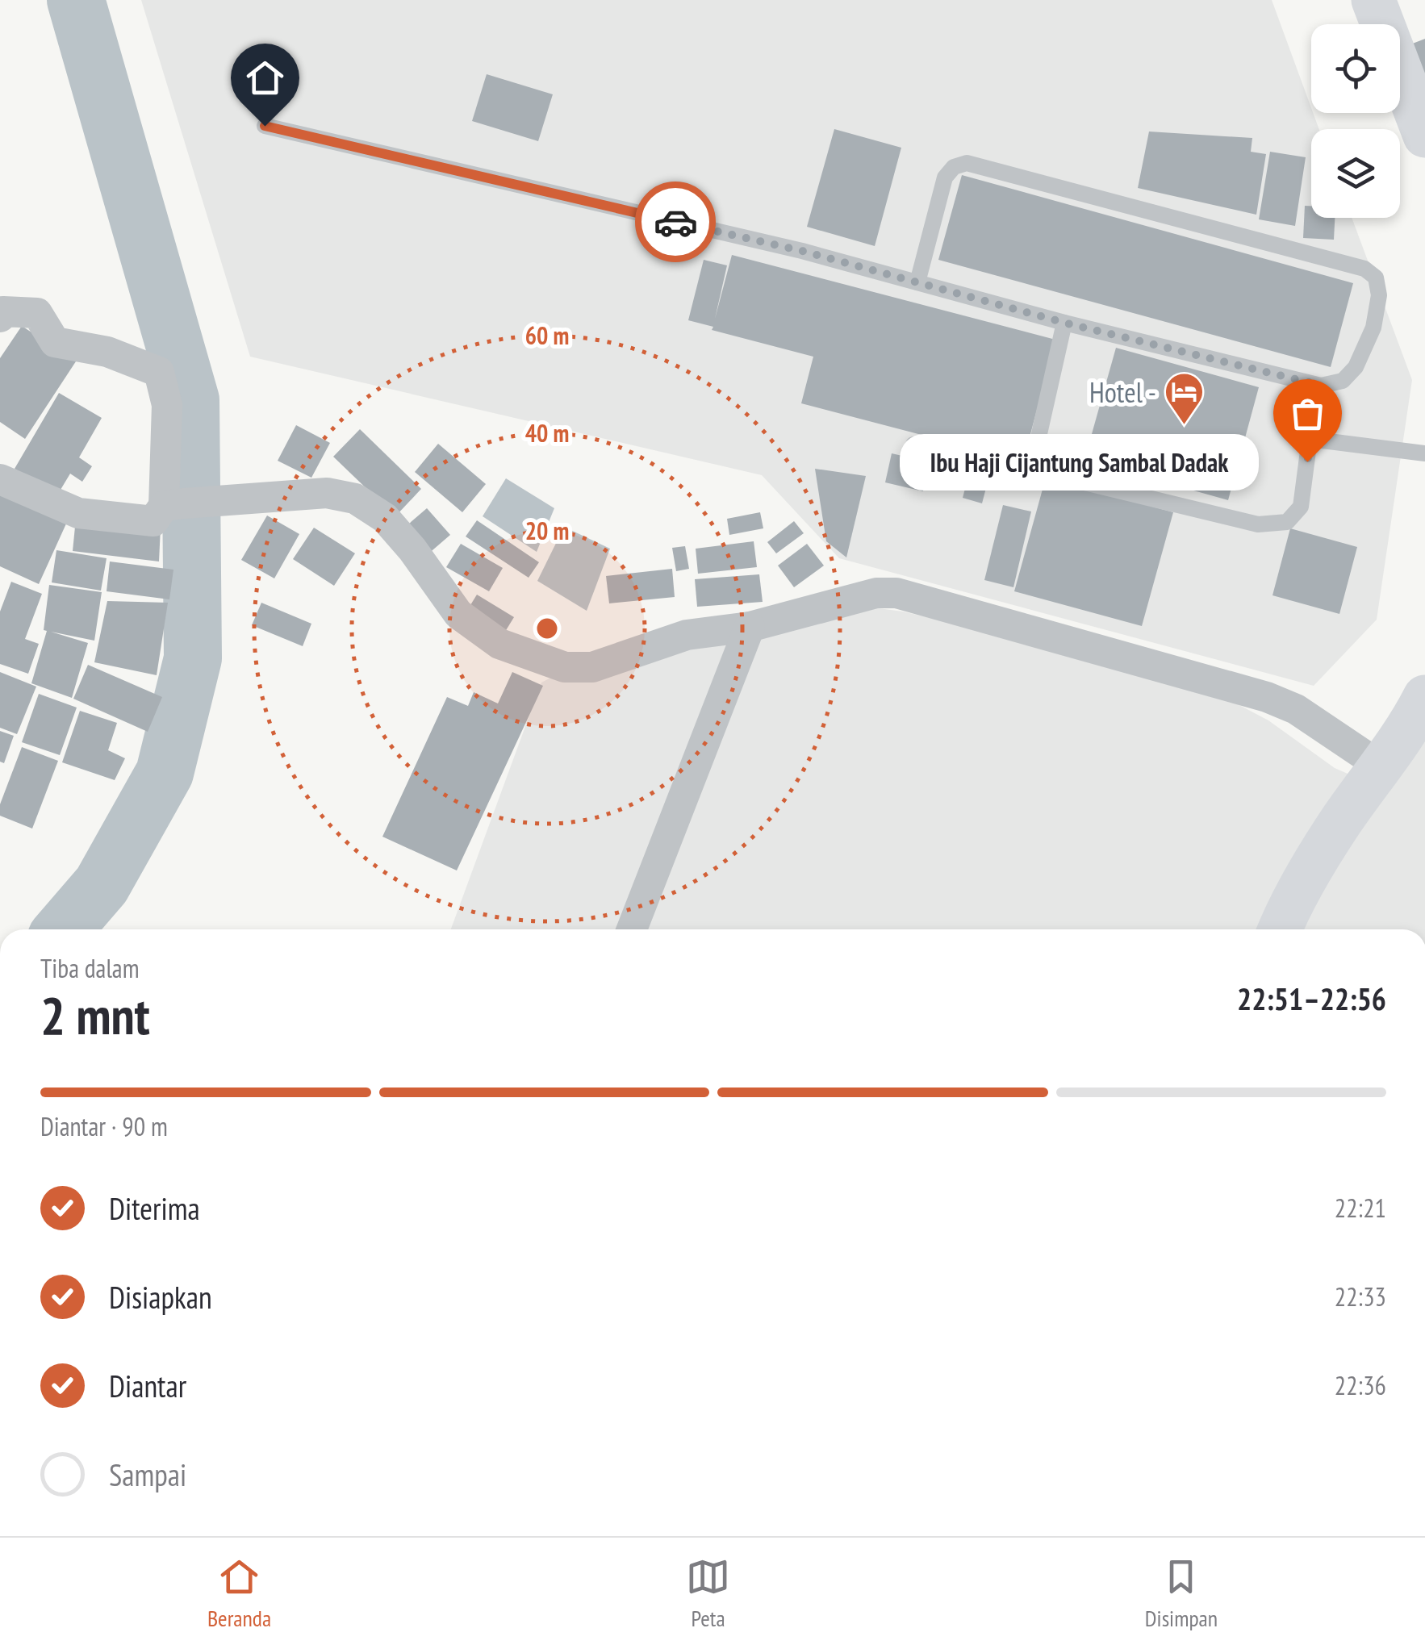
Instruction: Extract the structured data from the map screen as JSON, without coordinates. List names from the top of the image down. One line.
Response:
{"places":{"hotel":["Hotel -"],"other":["Ibu Haji Cijantung Sambal Dadak"]},"page":{"bubble":"Ibu Haji Cijantung Sambal Dadak","heading":["2 mnt","Tiba dalam","22:51–22:56"],"bar":"Diantar · 90 m","list":[["Diterima","22:21"],["Disiapkan","22:33"],["Diantar","22:36"],"Sampai"],"tabs":["Beranda","Peta","Disimpan"]},"rings":["60 m","40 m","20 m"]}
